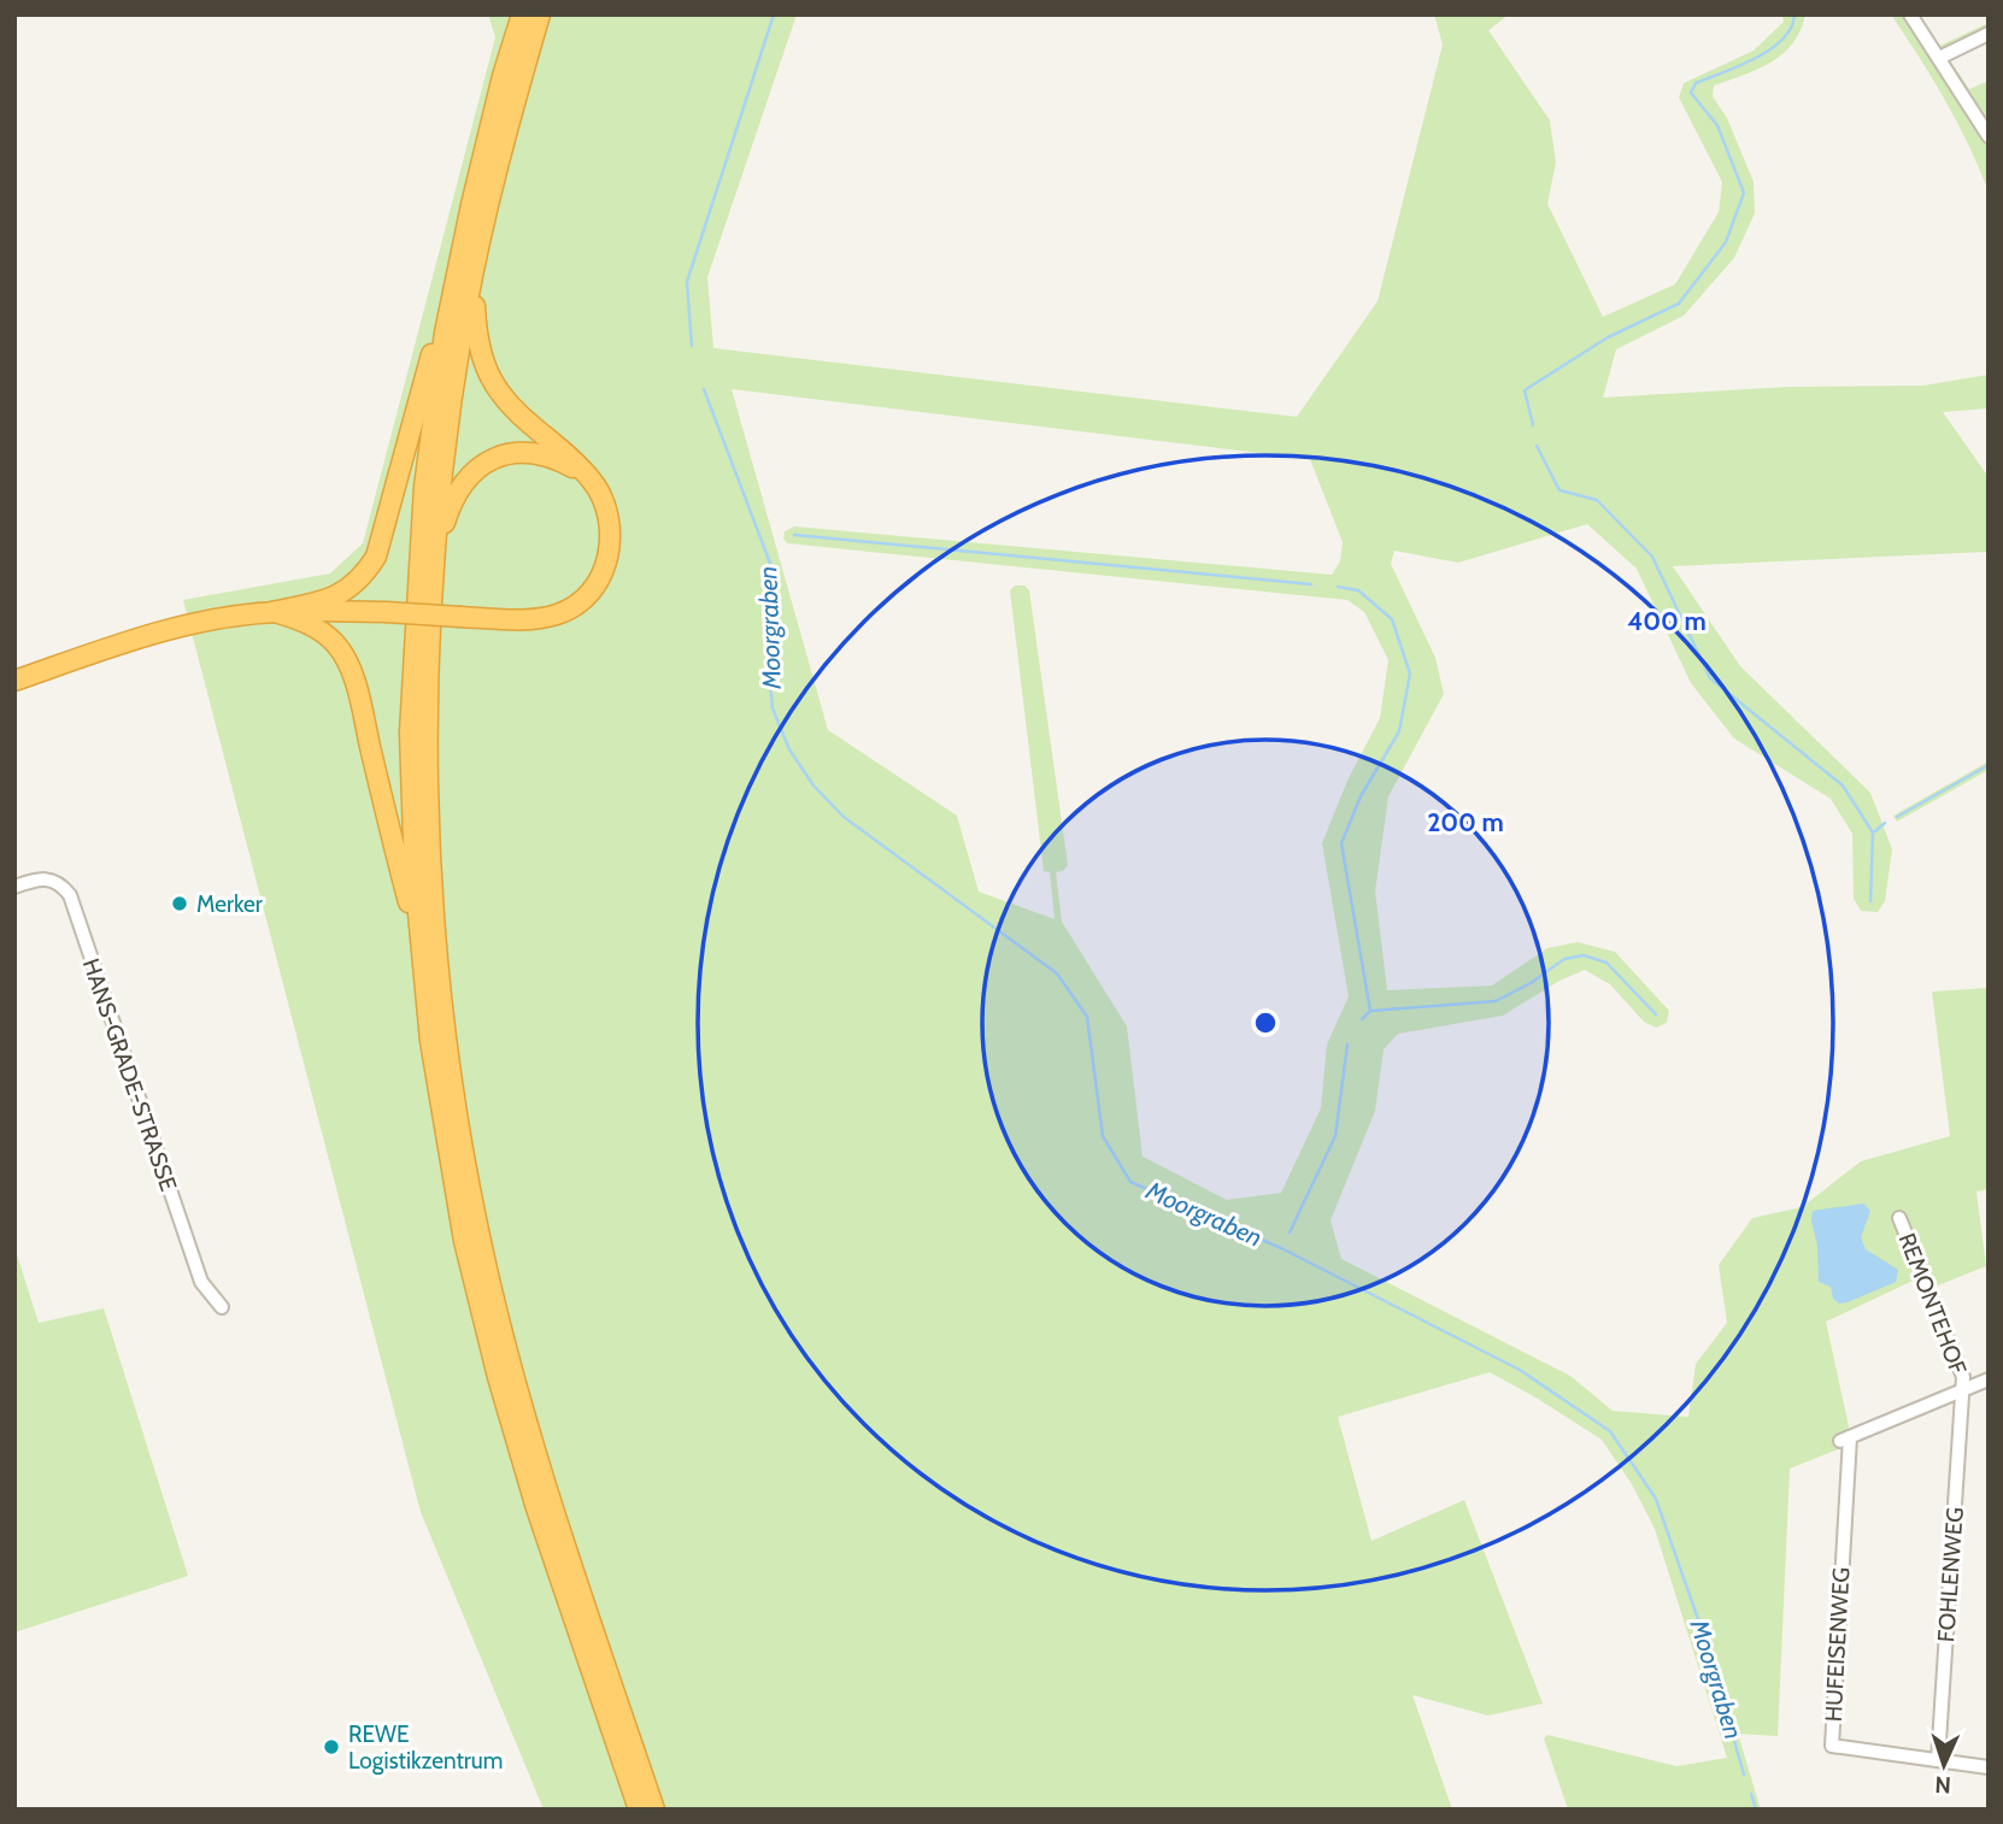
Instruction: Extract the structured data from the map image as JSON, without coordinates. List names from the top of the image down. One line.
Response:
{"streets":{"street":["HANS-GRADE-STRASSE","REMONTEHOF","FOHLENWEG","HUFEISENWEG"]},"crossings":[["REMONTEHOF","FOHLENWEG"],["REMONTEHOF","HUFEISENWEG"],["FOHLENWEG","HUFEISENWEG"]],"water":["Moorgraben"],"places":["Merker","REWE Logistikzentrum"],"north":"bottom","rings":["400 m","200 m"]}
